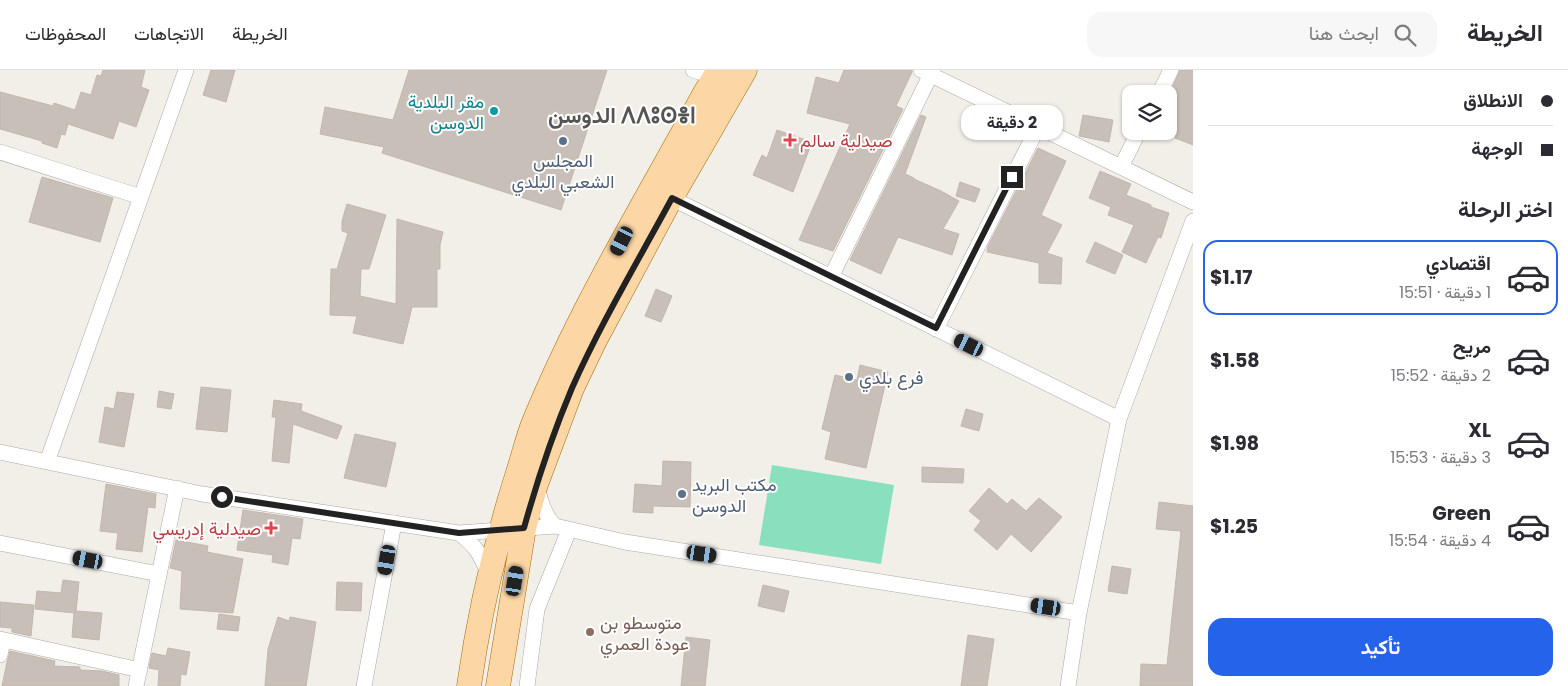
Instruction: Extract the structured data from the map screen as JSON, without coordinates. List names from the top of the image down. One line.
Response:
{"districts":["الدوسن ⴷⴷⵓⵙⴻⵏ"],"places":{"other":["مقر البلدية الدوسن","المجلس الشعبي البلدي","فرع بلدي","مكتب البريد الدوسن","متوسطو بن عودة العمري"],"health":["صيدلية سالم","صيدلية إدريسي"]},"page":{"header":"الخريطة","search":"ابحث هنا","nav":["الخريطة","الاتجاهات","المحفوظات"],"banner":["الانطلاق","الوجهة"],"bubble":"2 دقيقة","heading":"اختر الرحلة","list":[{"name":"اقتصادي","note":"1 دقيقة · 15:51","value":"$1.17"},{"name":"مريح","note":"2 دقيقة · 15:52","value":"$1.58"},{"name":"XL","note":"3 دقيقة · 15:53","value":"$1.98"},{"name":"Green","note":"4 دقيقة · 15:54","value":"$1.25"}],"buttons":"تأكيد"}}
